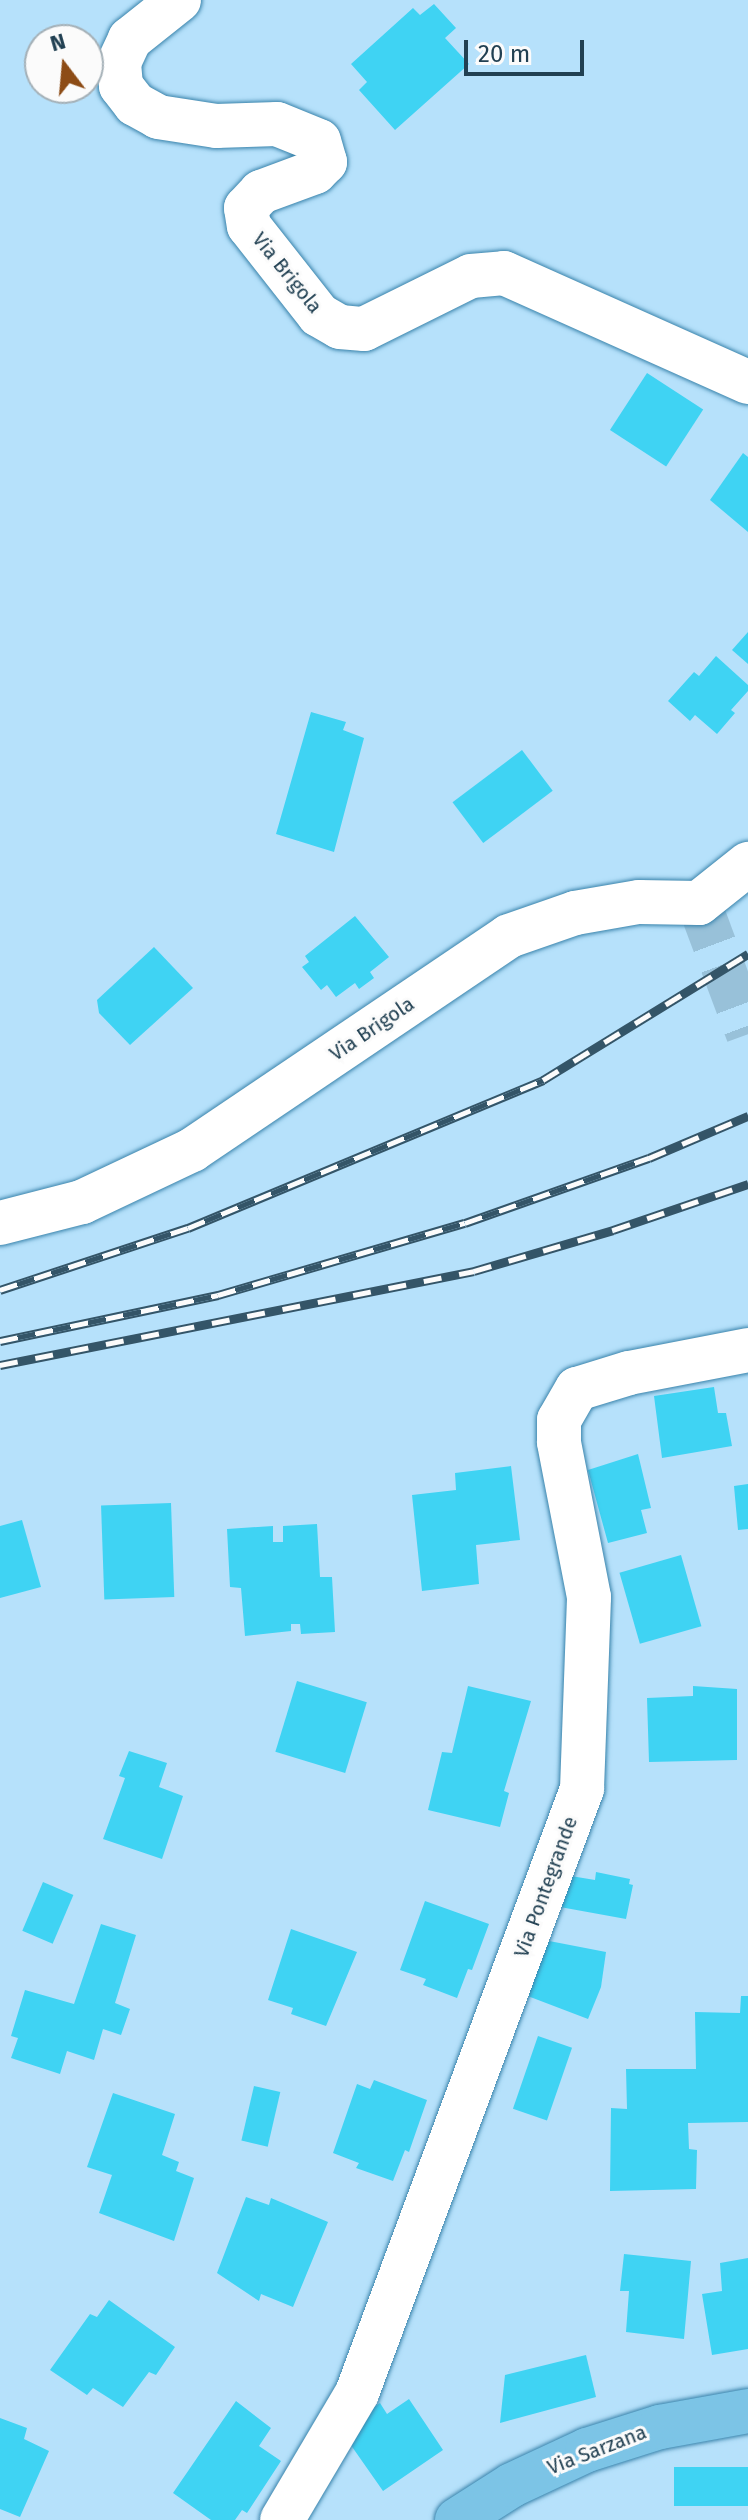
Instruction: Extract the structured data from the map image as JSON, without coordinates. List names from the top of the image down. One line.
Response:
{"streets":{"main road":["Via Sarzana"],"street":["Via Brigola","Via Pontegrande"]},"scale_bar":"20 m","north":"top"}
